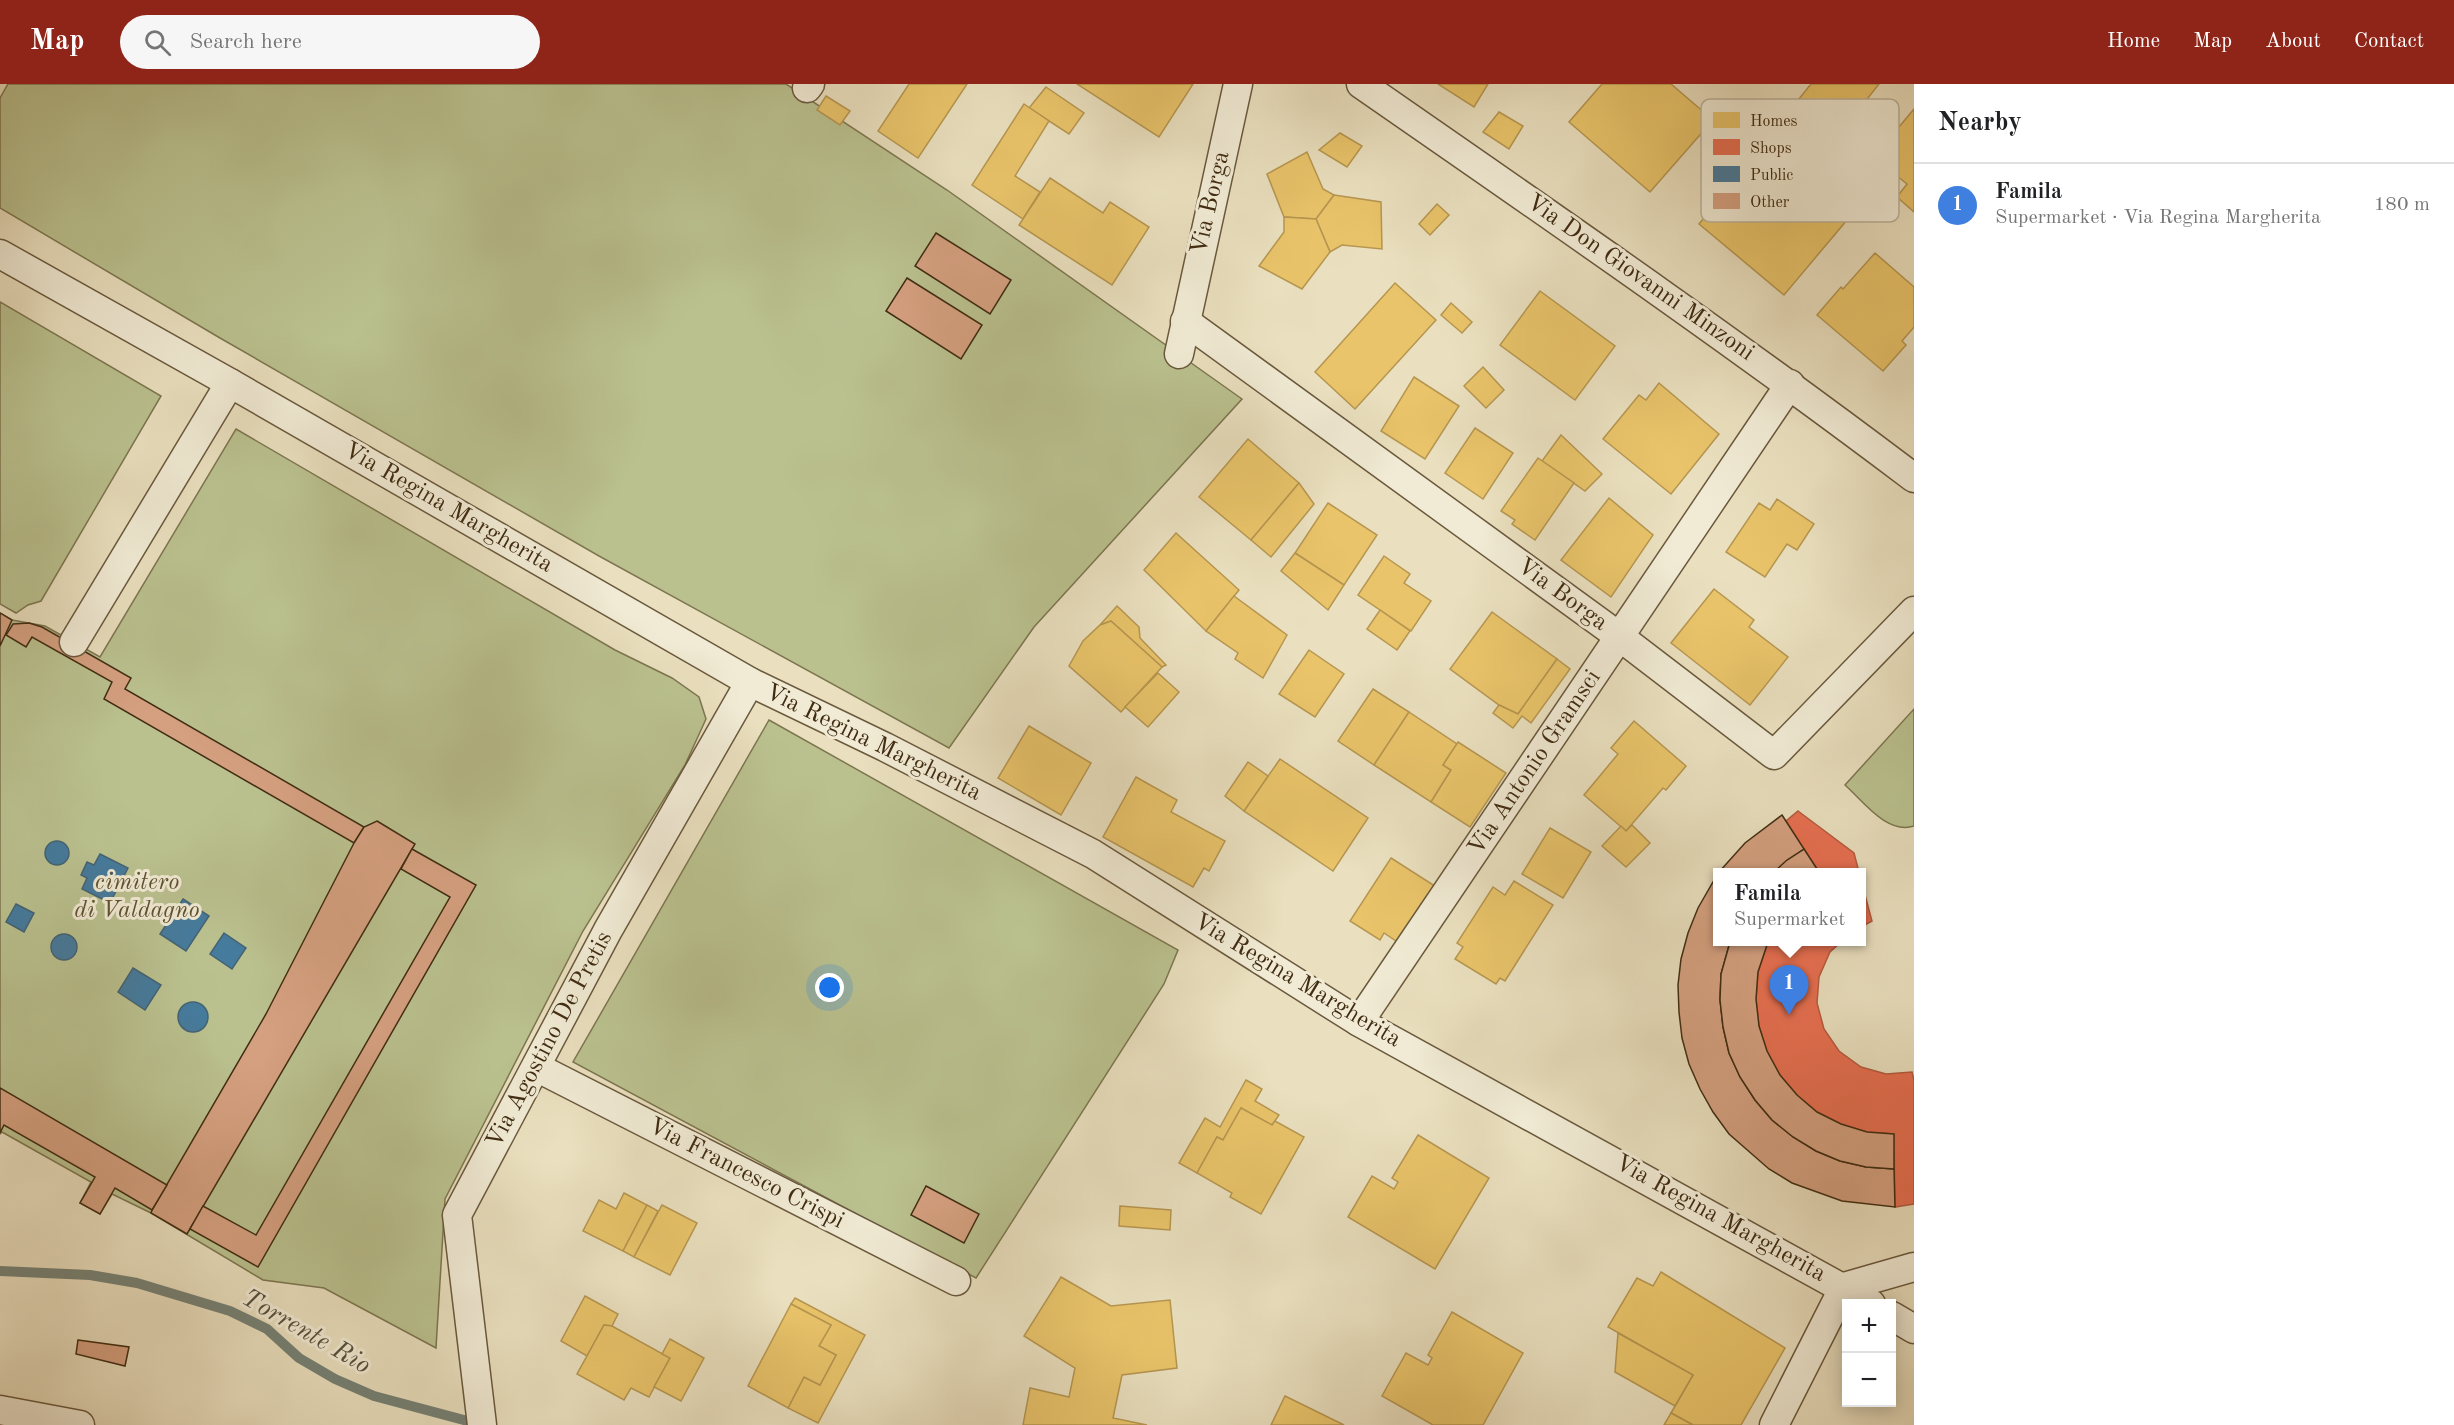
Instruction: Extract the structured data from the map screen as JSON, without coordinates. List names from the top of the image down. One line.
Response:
{"streets":{"street":["Via Borga","Via Don Giovanni Minzoni","Via Regina Margherita","Via Antonio Gramsci","Via Agostino De Pretis","Via Francesco Crispi"]},"crossings":[["Via Borga","Via Antonio Gramsci"],["Via Don Giovanni Minzoni","Via Antonio Gramsci"],["Via Regina Margherita","Via Antonio Gramsci"],["Via Regina Margherita","Via Agostino De Pretis"],["Via Agostino De Pretis","Via Francesco Crispi"]],"water":["Torrente Rio"],"parks":["cimitero di Valdagno"],"legend":["Homes","Shops","Public","Other"],"page":{"header":"Map","search":"Search here","nav":["Home","Map","About","Contact"],"heading":"Nearby","list":[{"mark":"1","name":"Famila","note":"Supermarket · Via Regina Margherita","value":"180 m"}],"popup":["Famila","Supermarket"],"pins":"1","map_buttons":["+","−"]}}
